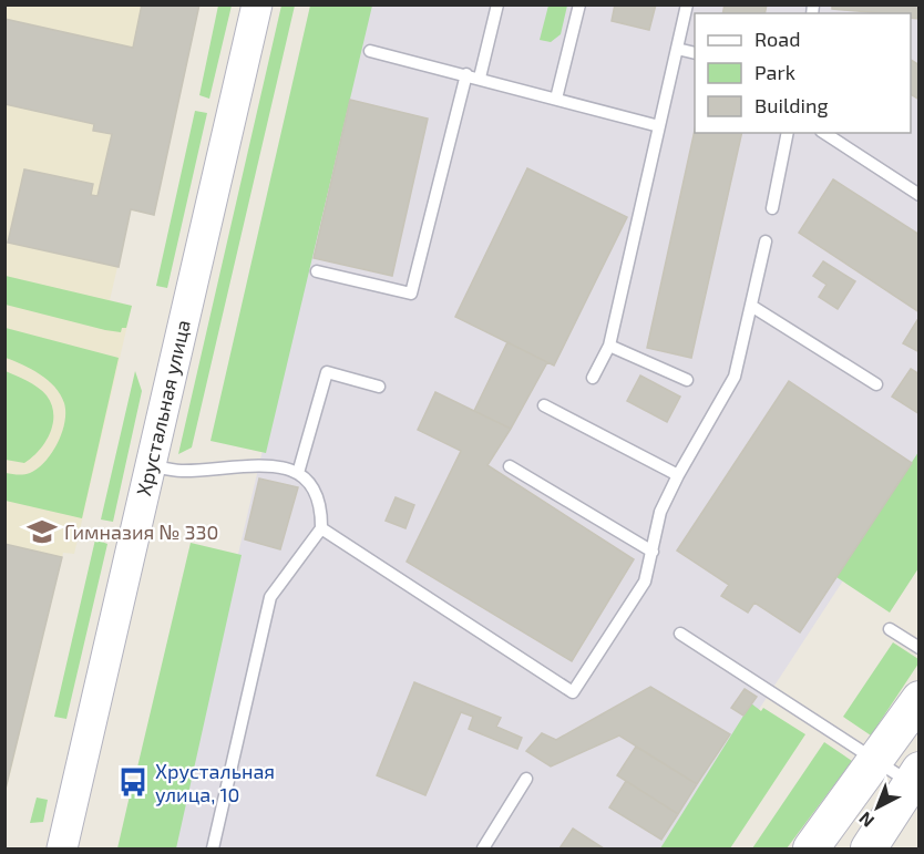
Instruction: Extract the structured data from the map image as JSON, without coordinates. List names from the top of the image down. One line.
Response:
{"streets":{"street":["Хрустальная улица"]},"places":{"school or university":["Гимназия № 330"],"bus stop":["Хрустальная улица, 10"]},"legend":["Road","Park","Building"],"north":"bottom left"}
